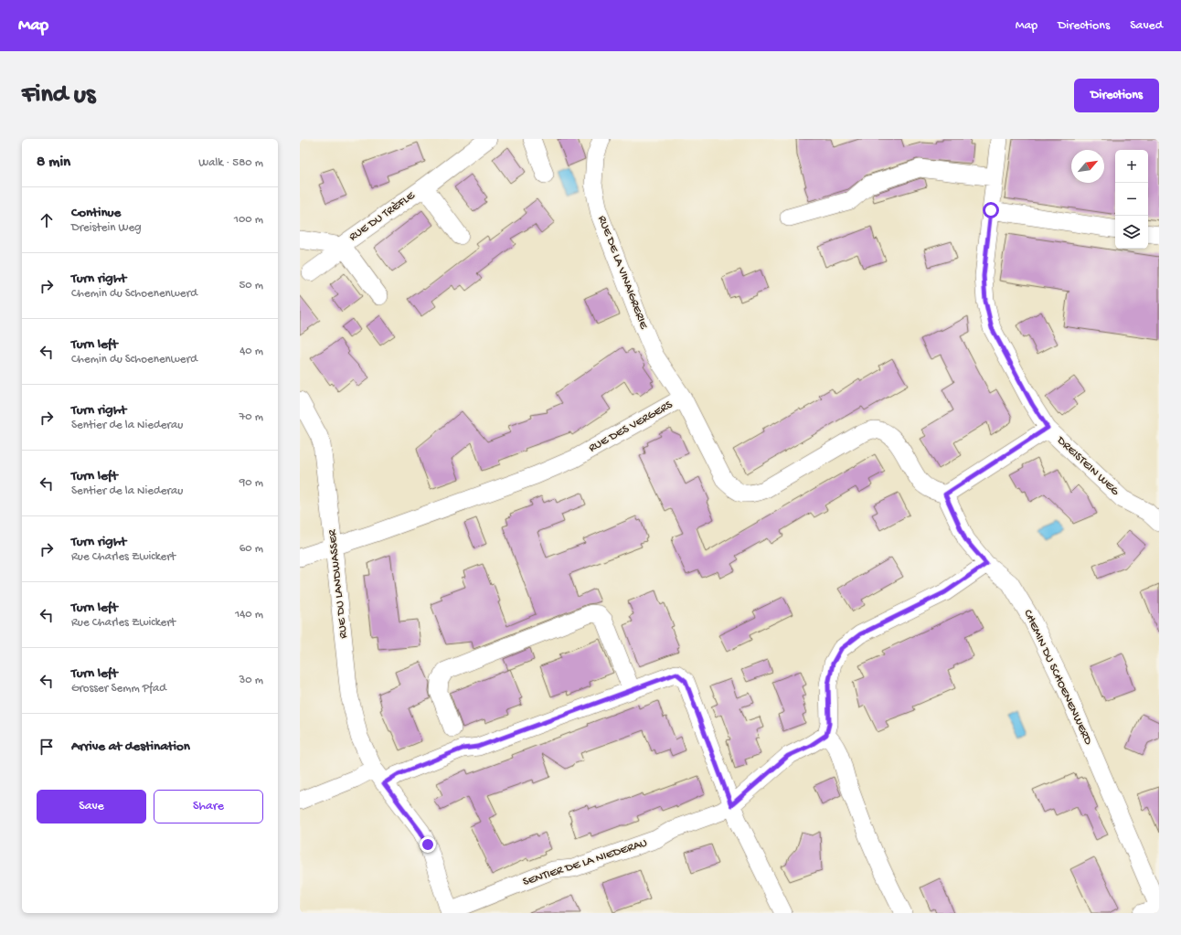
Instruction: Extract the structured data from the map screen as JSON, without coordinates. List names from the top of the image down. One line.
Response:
{"streets":{"street":["RUE DU TRÈFLE","RUE DE LA VINAIGRERIE","RUE DES VERGERS","DREISTEIN WEG","RUE DU LANDWASSER","CHEMIN DU SCHOENENWERD","SENTIER DE LA NIEDERAU"]},"crossings":[["RUE DE LA VINAIGRERIE","RUE DES VERGERS"],["RUE DES VERGERS","RUE DU LANDWASSER"],["RUE DES VERGERS","CHEMIN DU SCHOENENWERD"],["RUE DU LANDWASSER","SENTIER DE LA NIEDERAU"]],"north":"top right","page":{"header":"Map","nav":["Map","Directions","Saved"],"buttons":["Directions",["Save","Share"]],"title":"Find us","heading":["8 min","Walk · 580 m"],"map_buttons":["+","−"],"list":[["Continue","Dreistein Weg","100 m"],["Turn right","Chemin du Schoenenwerd","50 m"],["Turn left","Chemin du Schoenenwerd","40 m"],["Turn right","Sentier de la Niederau","70 m"],["Turn left","Sentier de la Niederau","90 m"],["Turn right","Rue Charles Zwickert","60 m"],["Turn left","Rue Charles Zwickert","140 m"],["Turn left","Grosser Semm Pfad","30 m"],"Arrive at destination"]}}
